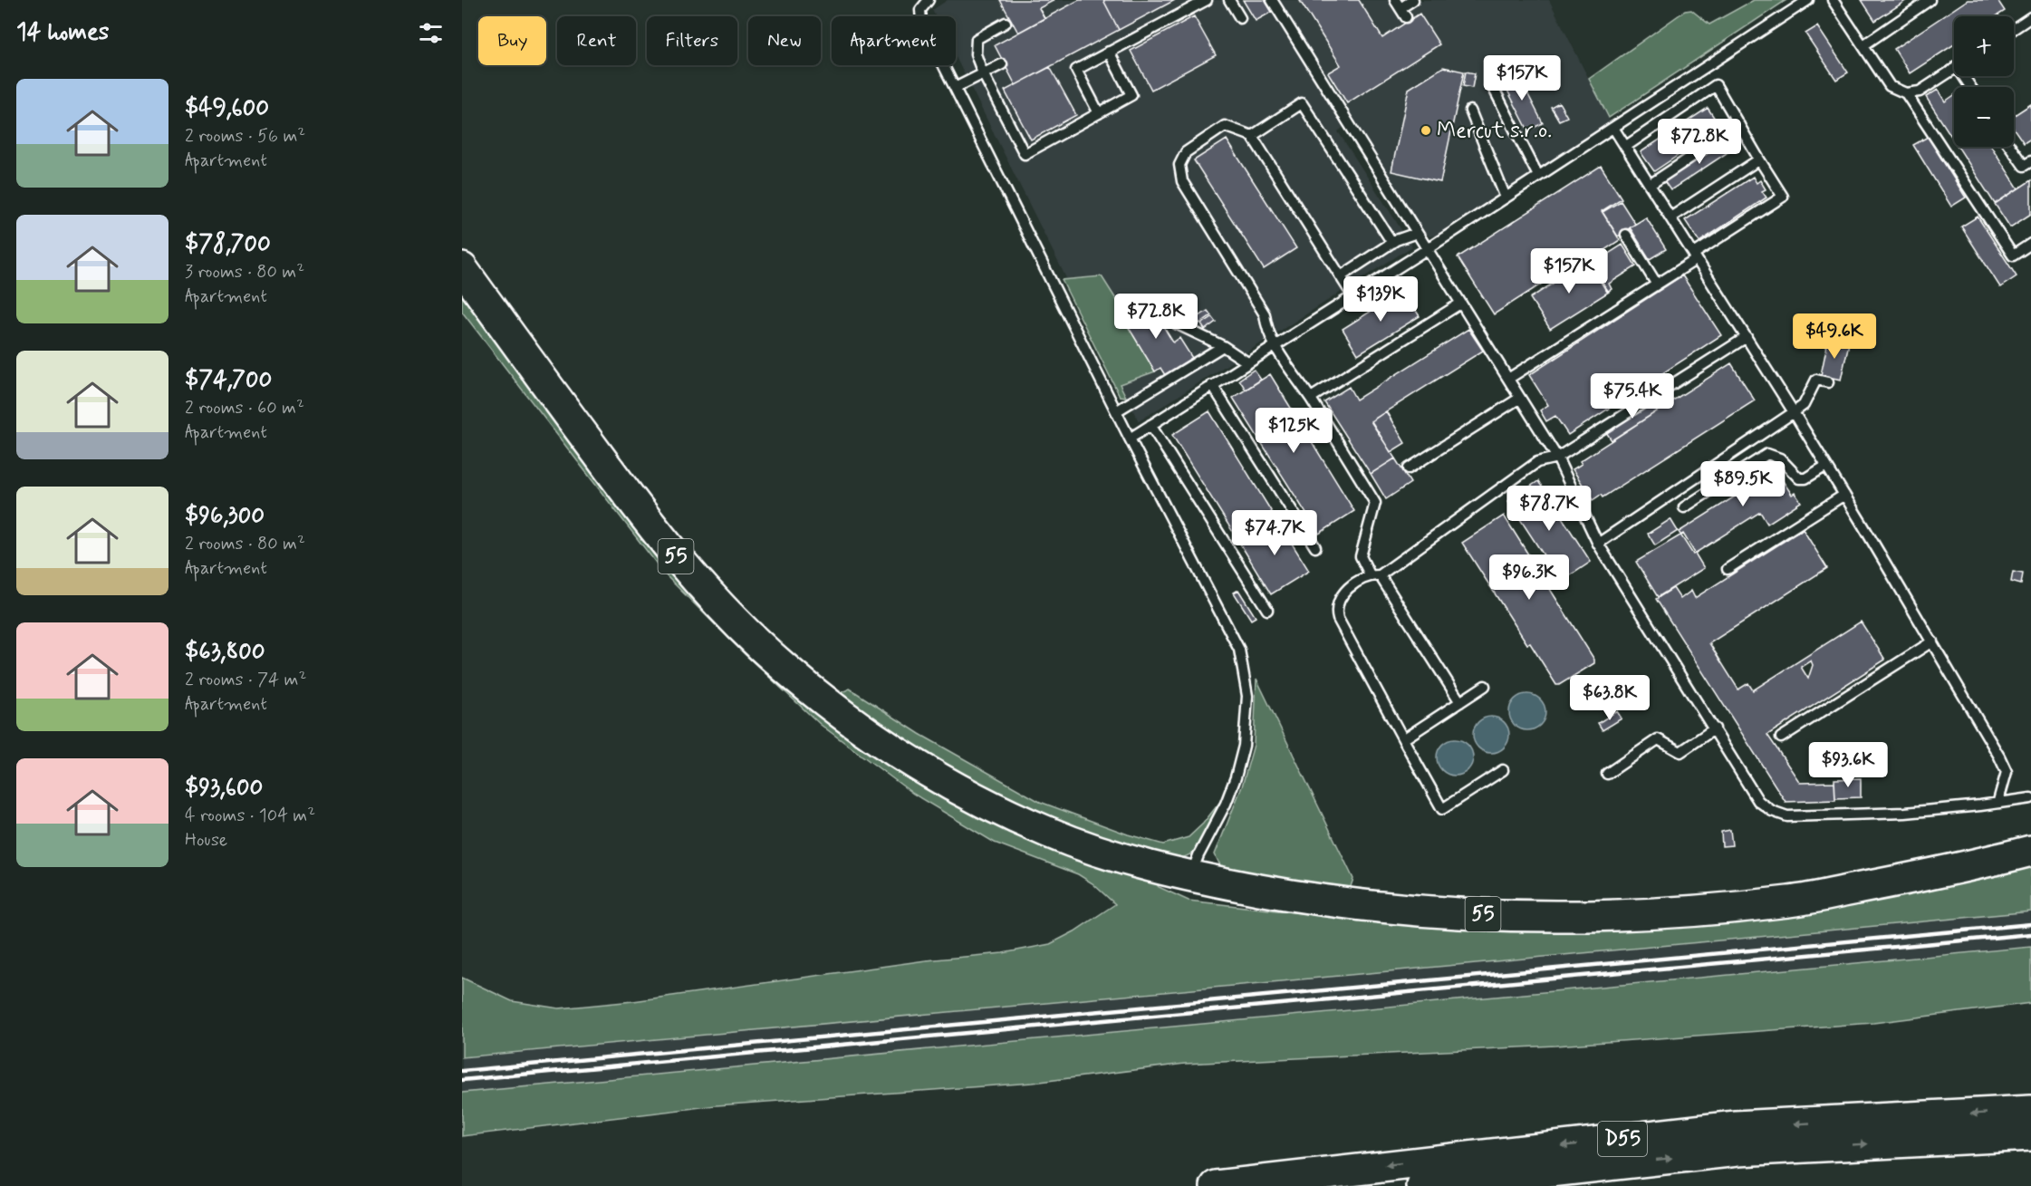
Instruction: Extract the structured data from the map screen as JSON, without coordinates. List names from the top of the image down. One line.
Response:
{"streets":{"main road":["55","D55"]},"places":["Mercut s.r.o."],"page":{"heading":"14 homes","map_buttons":["+","−"],"chip":["Buy","Rent","Filters","New","Apartment"],"price":["$157K","$72.8K","$157K","$139K","$72.8K","$49.6K","$75.4K","$125K","$89.5K","$78.7K","$74.7K","$96.3K","$63.8K","$93.6K"],"list":[{"name":"$49,600","note":"2 rooms · 56 m² · Apartment"},{"name":"$78,700","note":"3 rooms · 80 m² · Apartment"},{"name":"$74,700","note":"2 rooms · 60 m² · Apartment"},{"name":"$96,300","note":"2 rooms · 80 m² · Apartment"},{"name":"$63,800","note":"2 rooms · 74 m² · Apartment"},{"name":"$93,600","note":"4 rooms · 104 m² · House"}]}}
